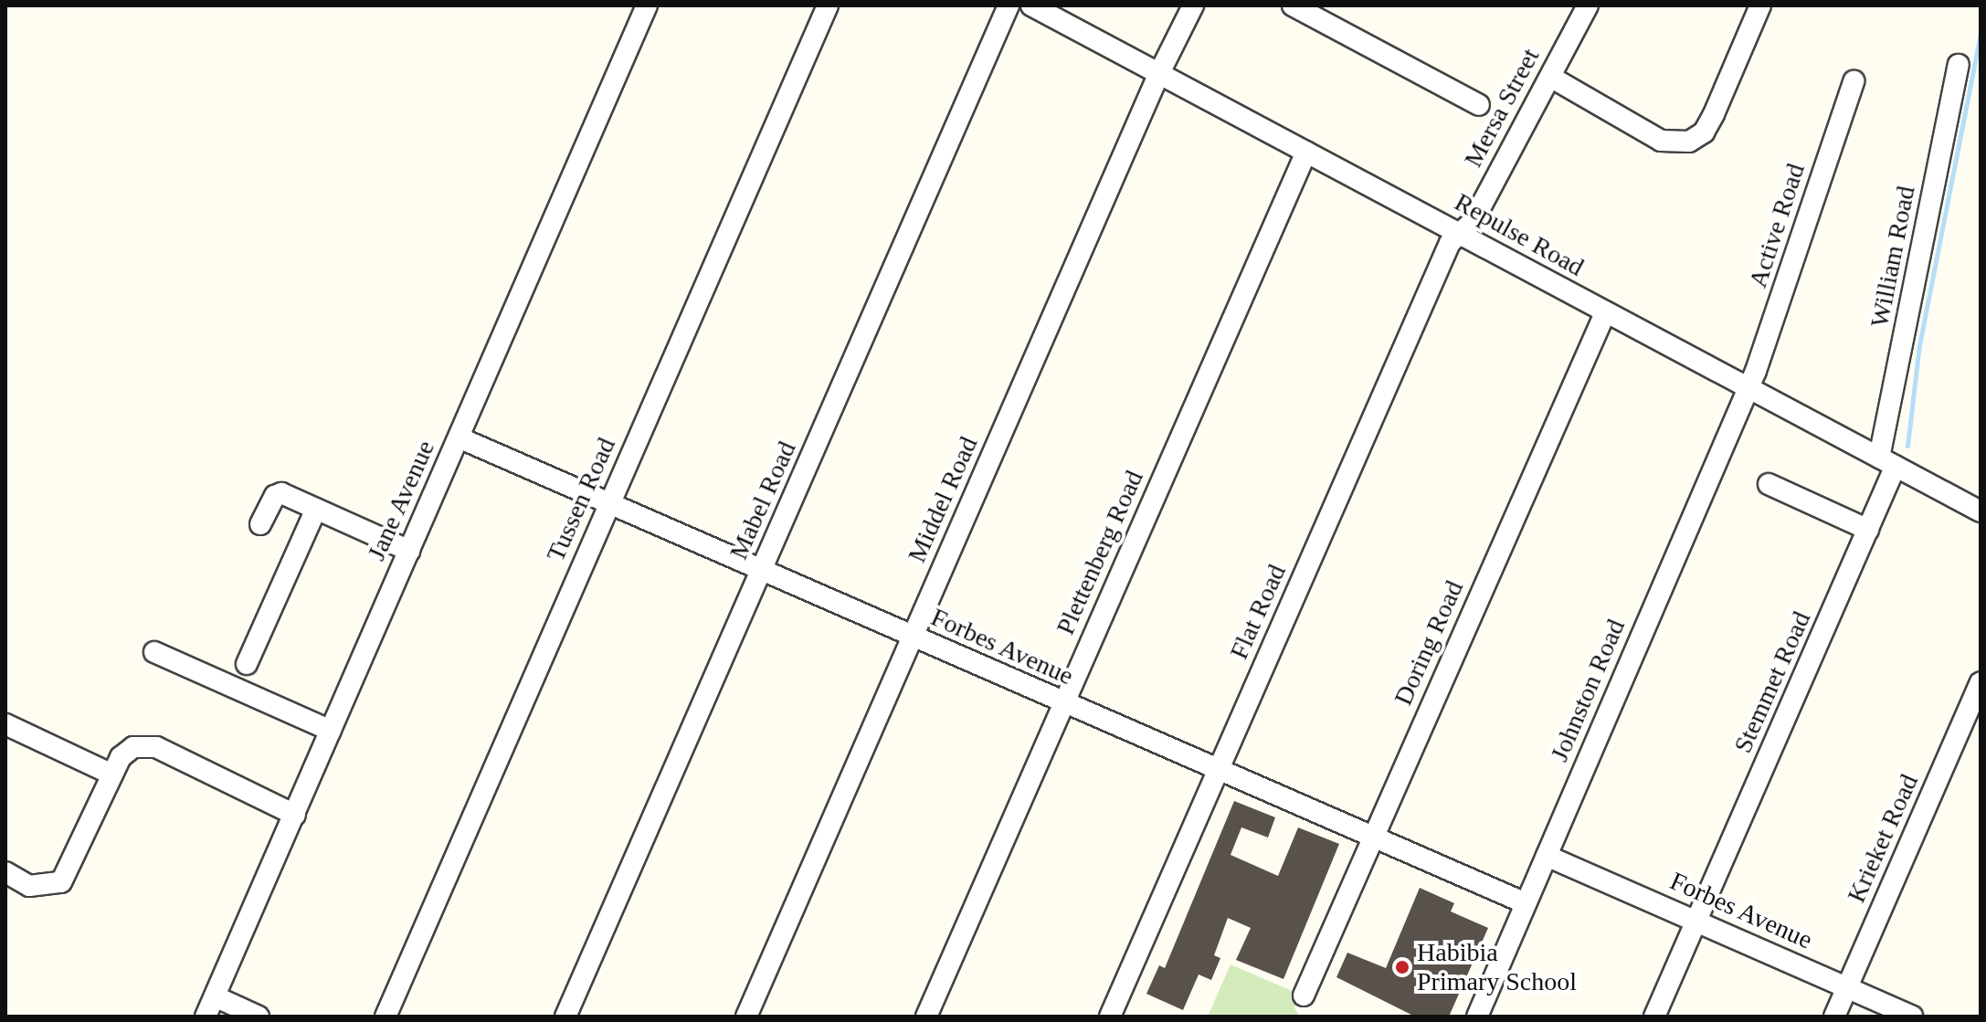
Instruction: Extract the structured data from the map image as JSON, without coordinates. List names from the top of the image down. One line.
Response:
{"streets":{"street":["Mersa Street","Active Road","Repulse Road","William Road","Tussen Road","Middel Road","Jane Avenue","Mabel Road","Plettenberg Road","Flat Road","Doring Road","Forbes Avenue","Stemmet Road","Johnston Road","Krieket Road"]},"crossings":[["Mersa Street","Repulse Road"],["Mersa Street","Flat Road"],["Active Road","Repulse Road"],["Active Road","Johnston Road"],["Repulse Road","William Road"],["Repulse Road","Middel Road"],["Repulse Road","Plettenberg Road"],["Repulse Road","Flat Road"],["Repulse Road","Doring Road"],["Repulse Road","Stemmet Road"],["Repulse Road","Johnston Road"],["William Road","Stemmet Road"],["Tussen Road","Forbes Avenue"],["Middel Road","Forbes Avenue"],["Jane Avenue","Forbes Avenue"],["Mabel Road","Forbes Avenue"],["Plettenberg Road","Forbes Avenue"],["Flat Road","Forbes Avenue"],["Doring Road","Forbes Avenue"],["Forbes Avenue","Stemmet Road"],["Forbes Avenue","Johnston Road"],["Forbes Avenue","Krieket Road"]],"places":["Habibia Primary School"]}
